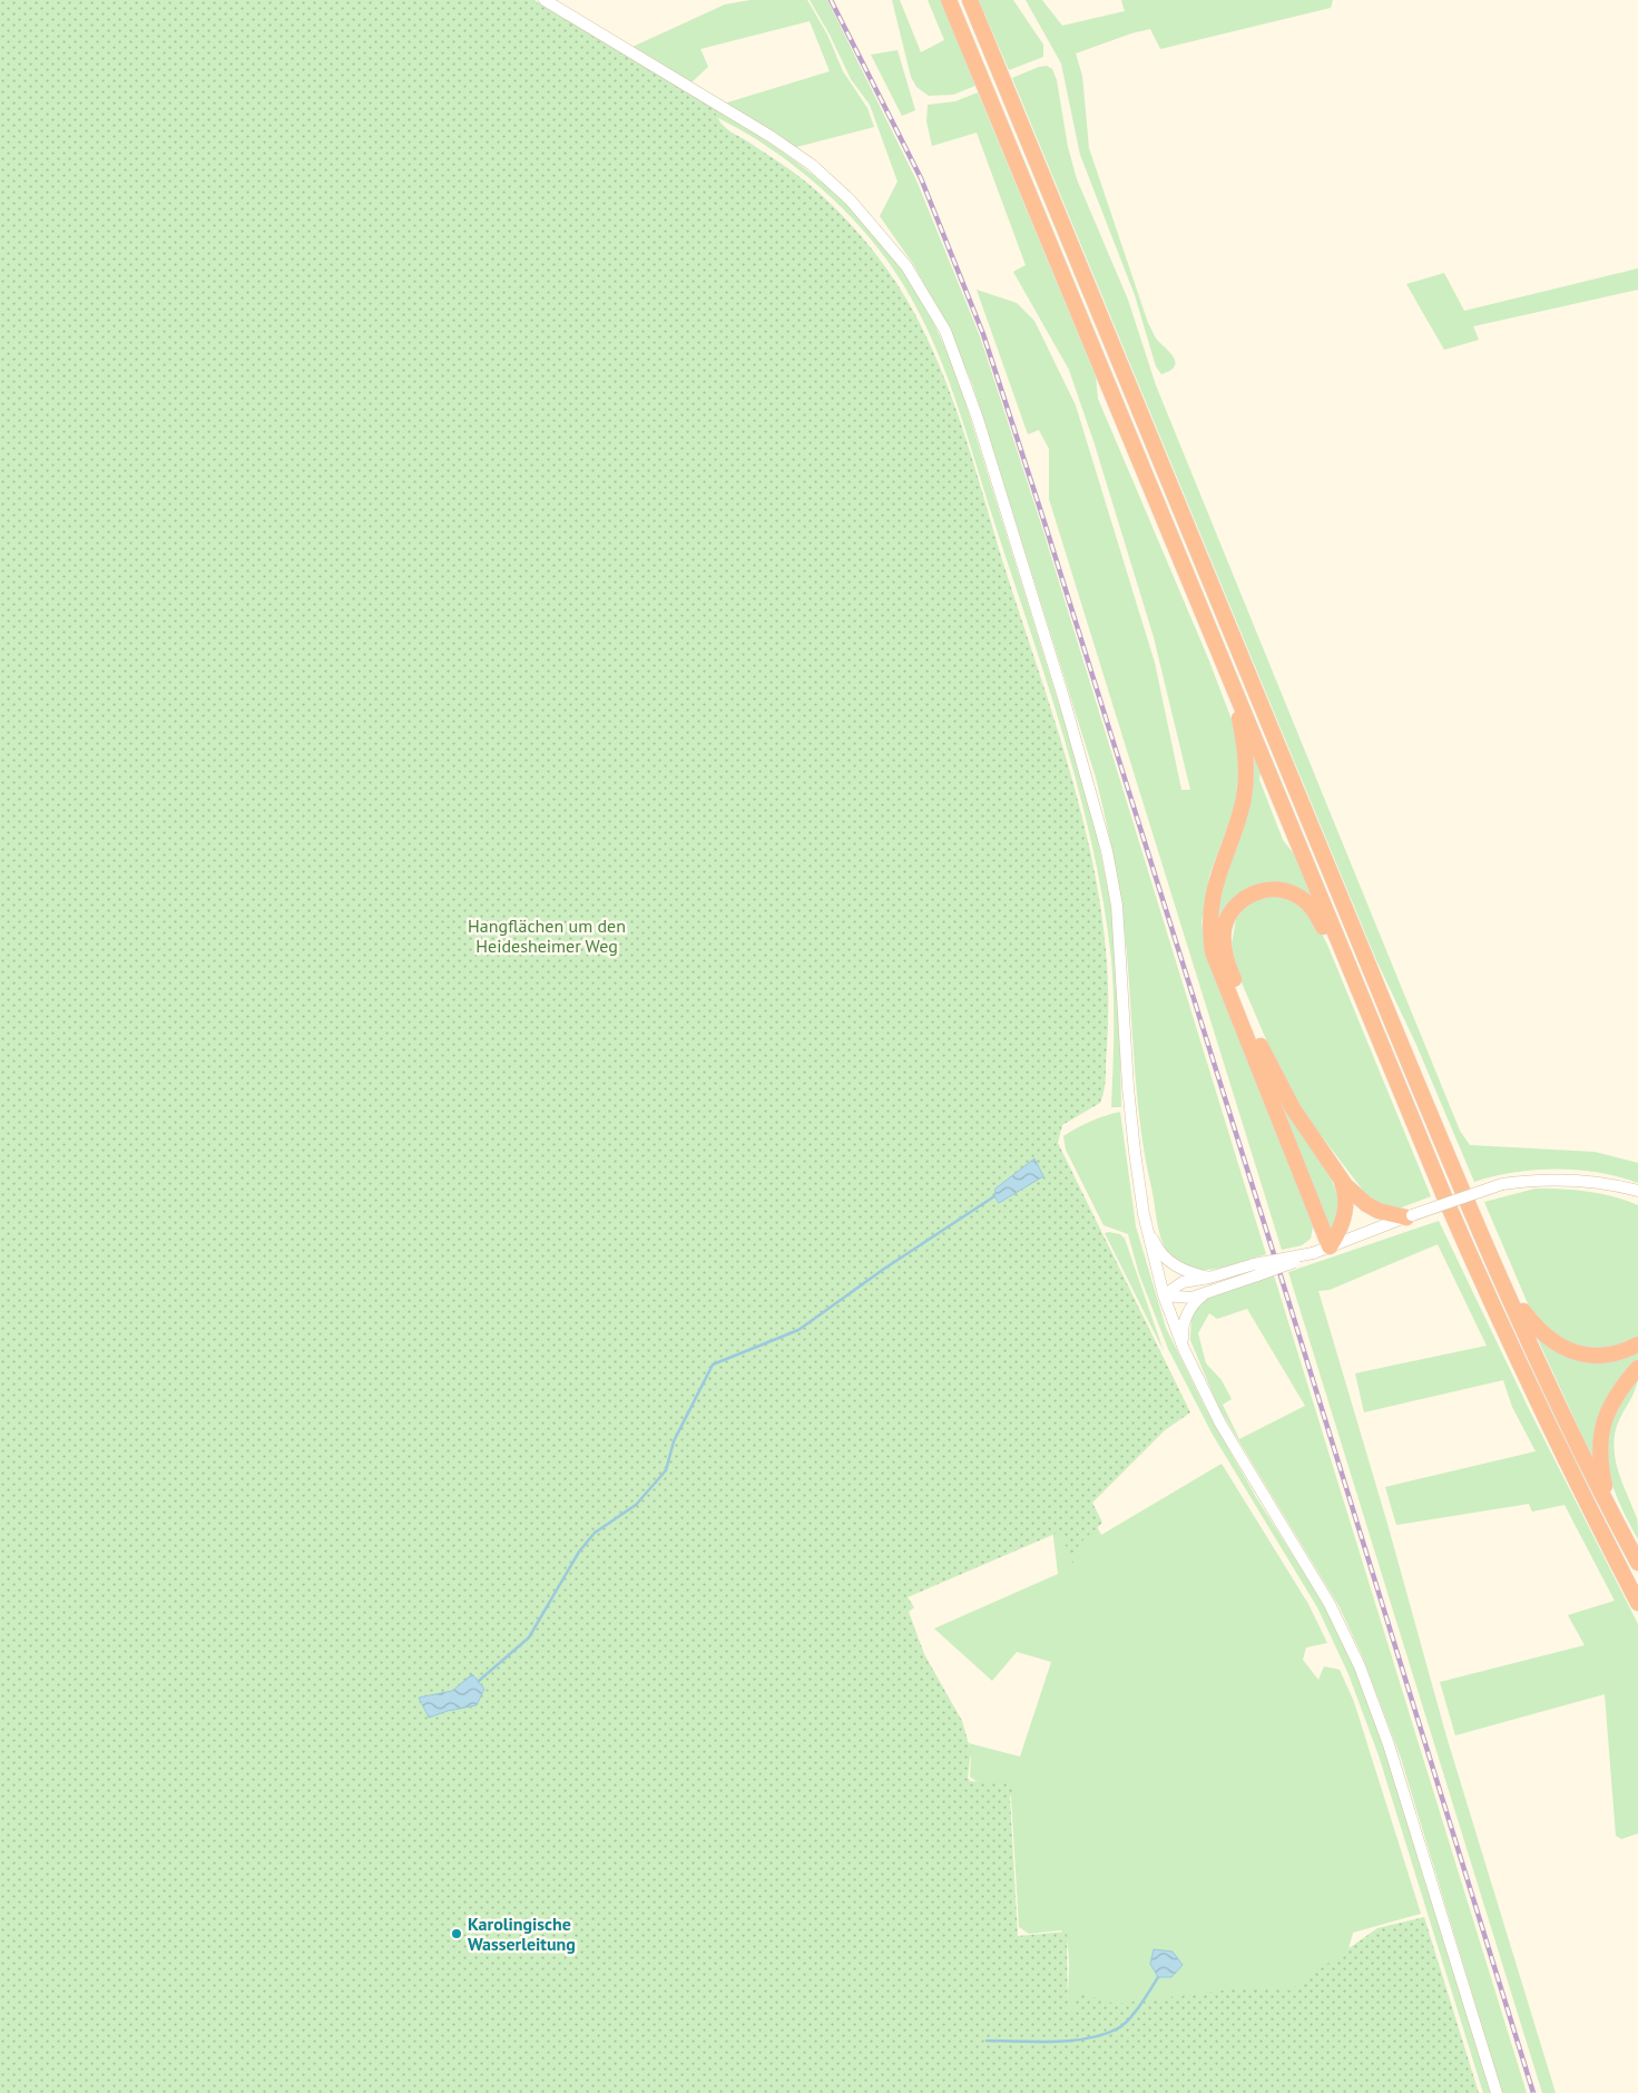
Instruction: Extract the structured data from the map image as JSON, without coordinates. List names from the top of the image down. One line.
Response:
{"parks":["Hangflächen um den Heidesheimer Weg"],"places":["Karolingische Wasserleitung"]}
